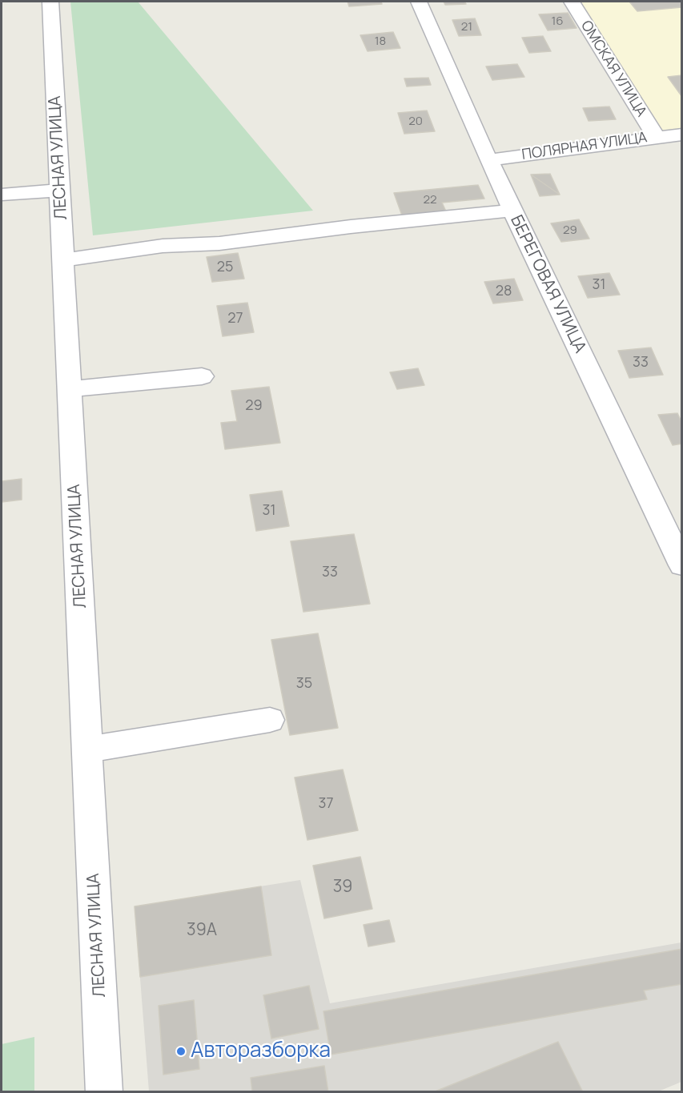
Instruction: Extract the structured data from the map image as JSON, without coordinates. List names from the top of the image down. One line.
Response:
{"streets":{"street":["ОМСКАЯ УЛИЦА","ПОЛЯРНАЯ УЛИЦА","ЛЕСНАЯ УЛИЦА","БЕРЕГОВАЯ УЛИЦА"]},"crossings":[["ОМСКАЯ УЛИЦА","ПОЛЯРНАЯ УЛИЦА"],["ПОЛЯРНАЯ УЛИЦА","БЕРЕГОВАЯ УЛИЦА"]],"places":["Авторазборка"],"house_numbers":["16","21","18","20","22","29","25","31","28","27","33","29","31","33","35","37","39","39А"]}
